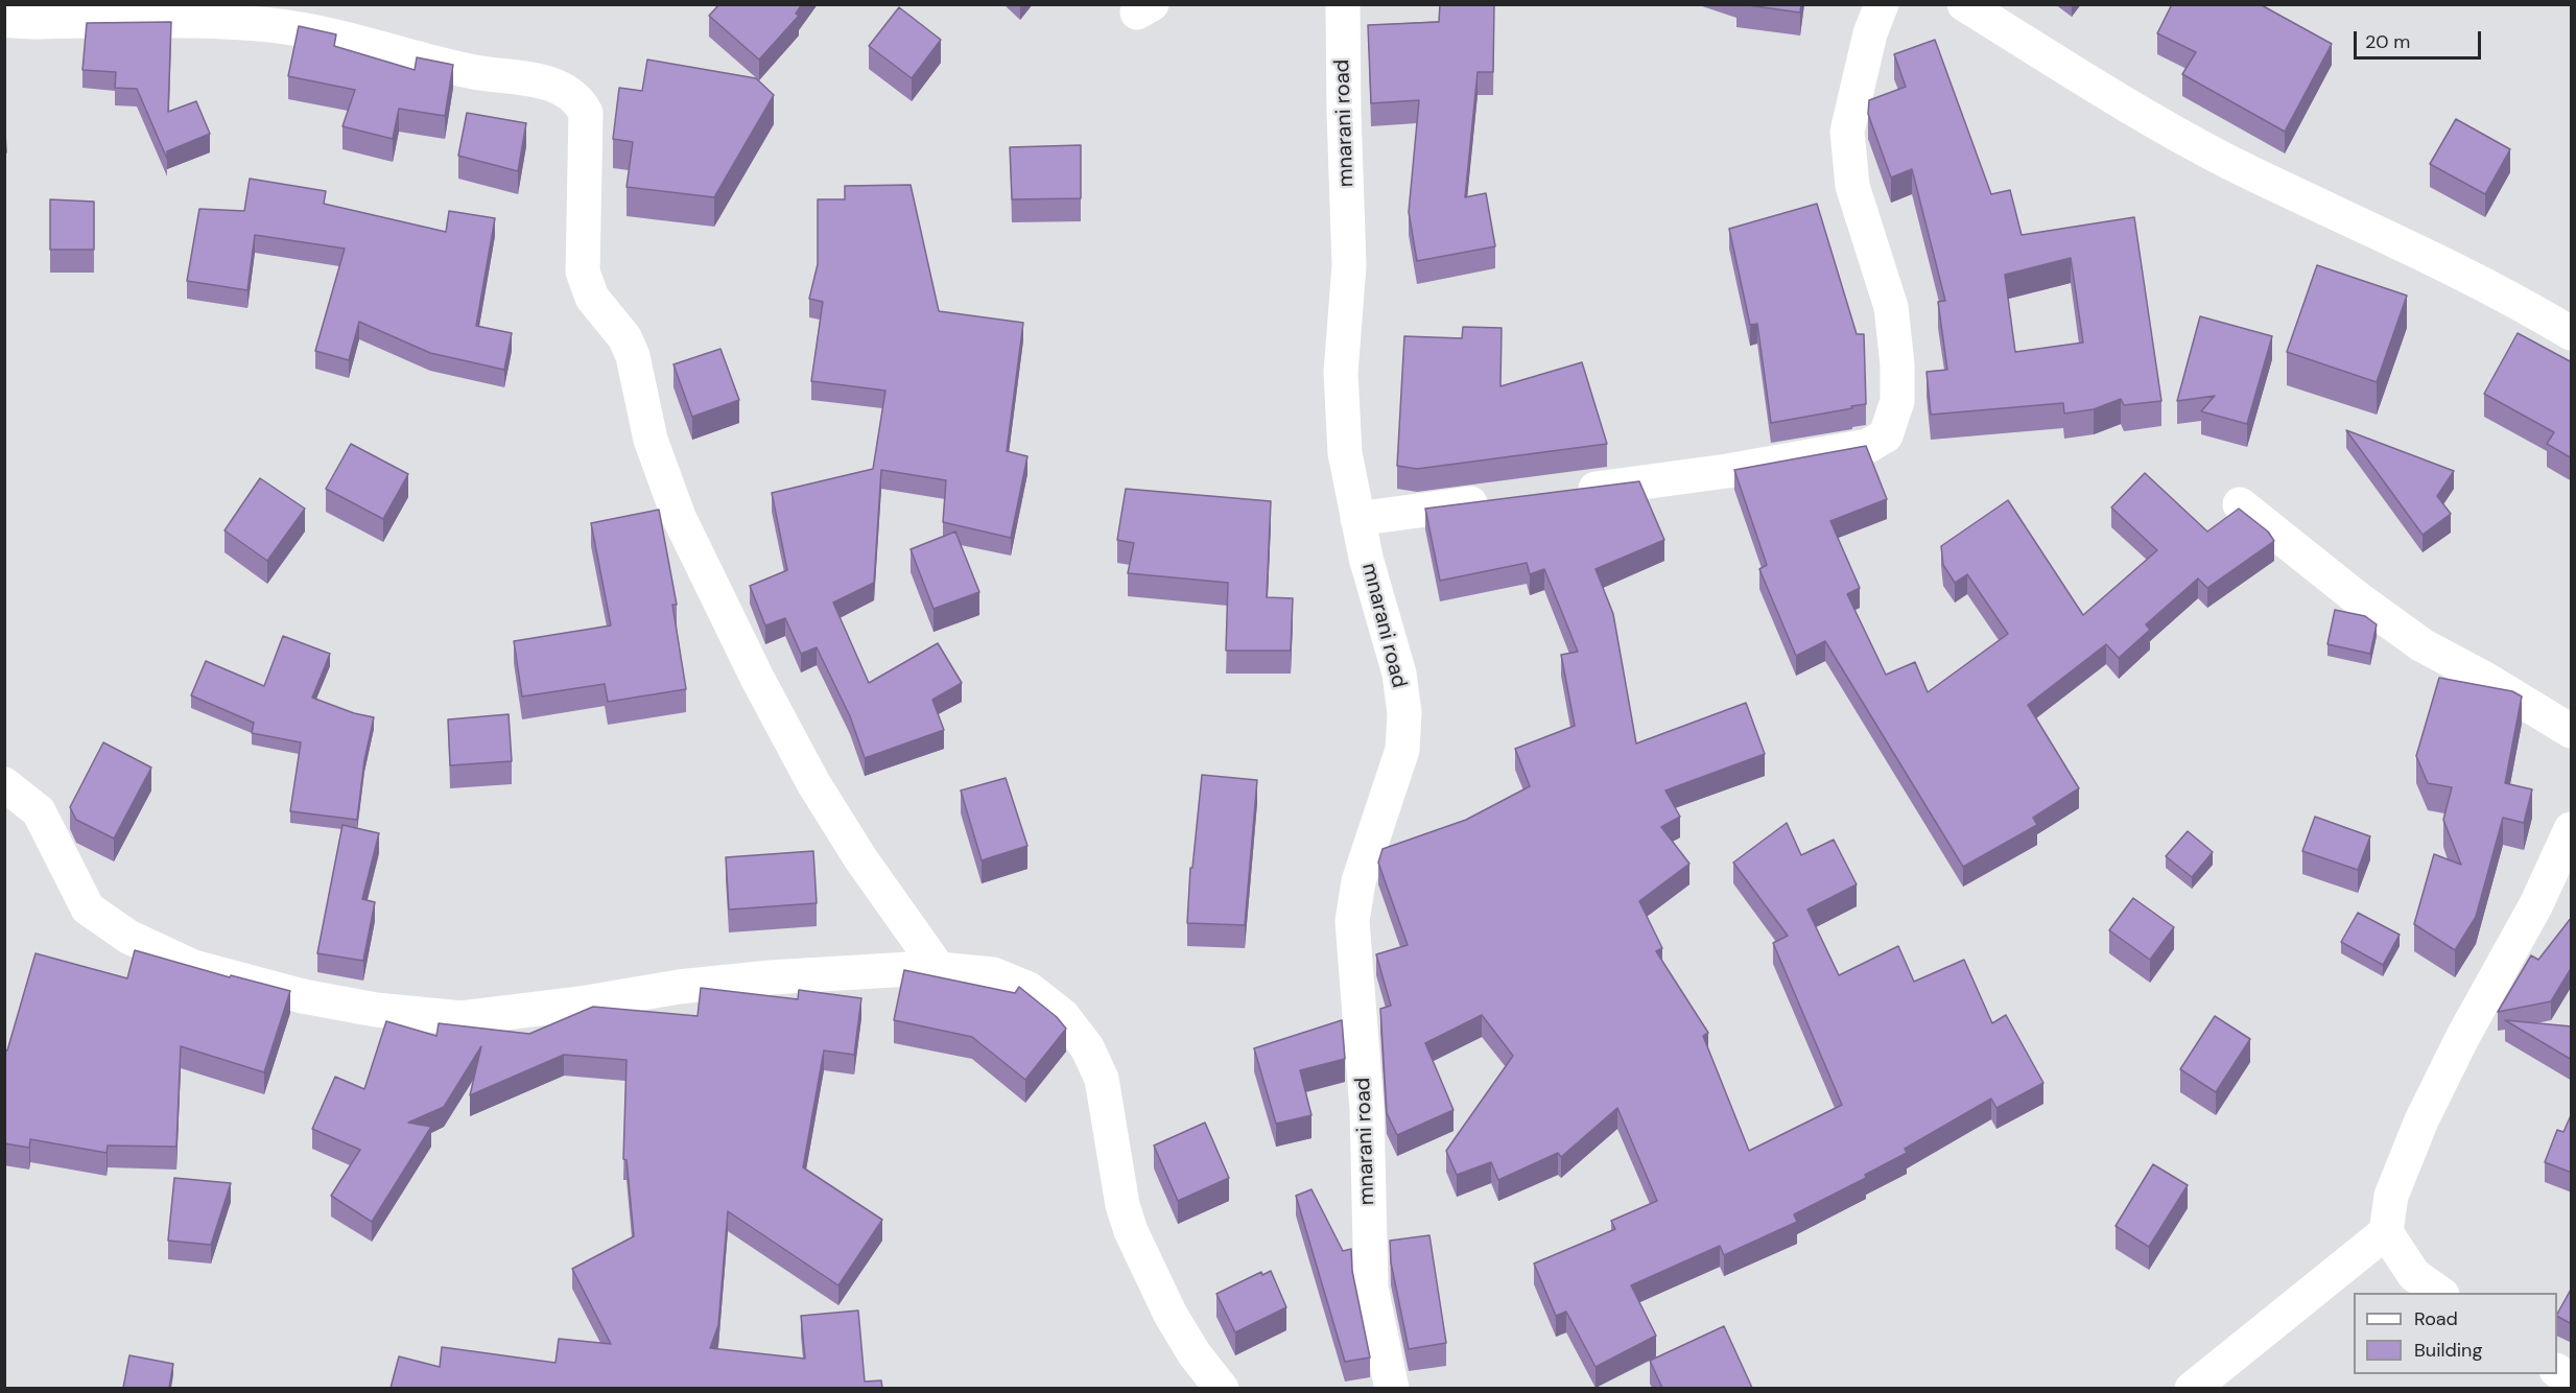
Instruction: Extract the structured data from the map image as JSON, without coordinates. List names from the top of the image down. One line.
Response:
{"streets":{"street":["mnarani road"]},"legend":["Road","Building"],"scale_bar":"20 m"}
